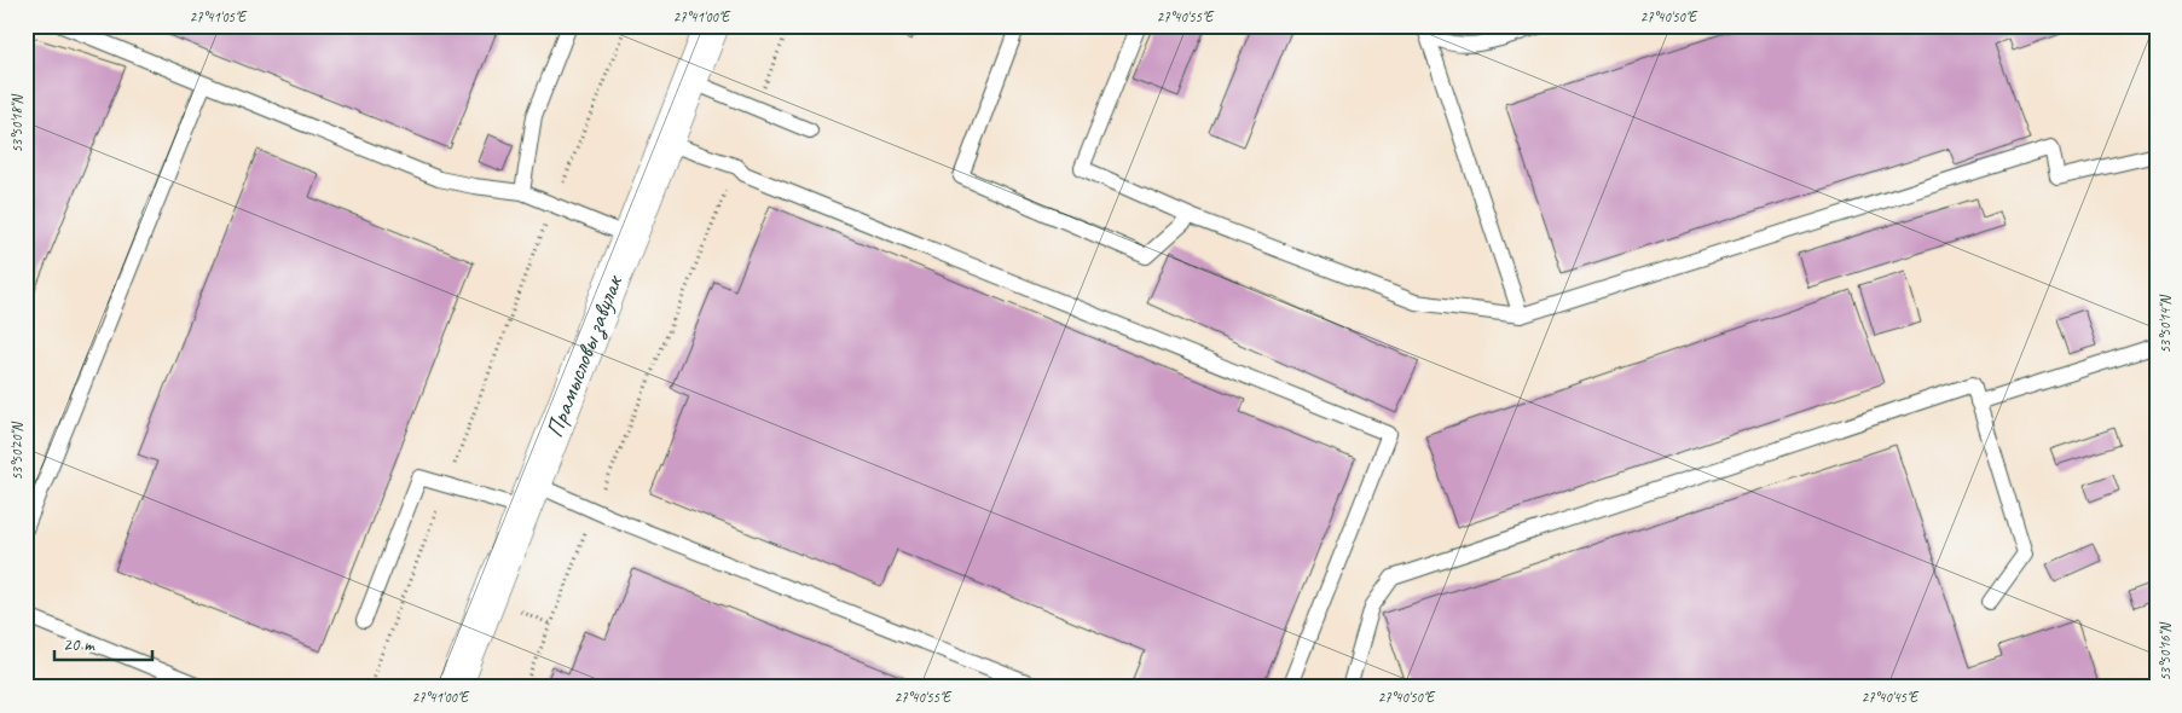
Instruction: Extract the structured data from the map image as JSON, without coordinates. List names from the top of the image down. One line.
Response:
{"streets":{"street":["Прамысловы завулак"]},"scale_bar":"20 m","coordinates":["27°41'05\"E","27°41'00\"E","27°40'55\"E","27°40'50\"E","53°50'18\"N","53°50'14\"N","53°50'20\"N","53°50'16\"N","27°40'45\"E"]}
